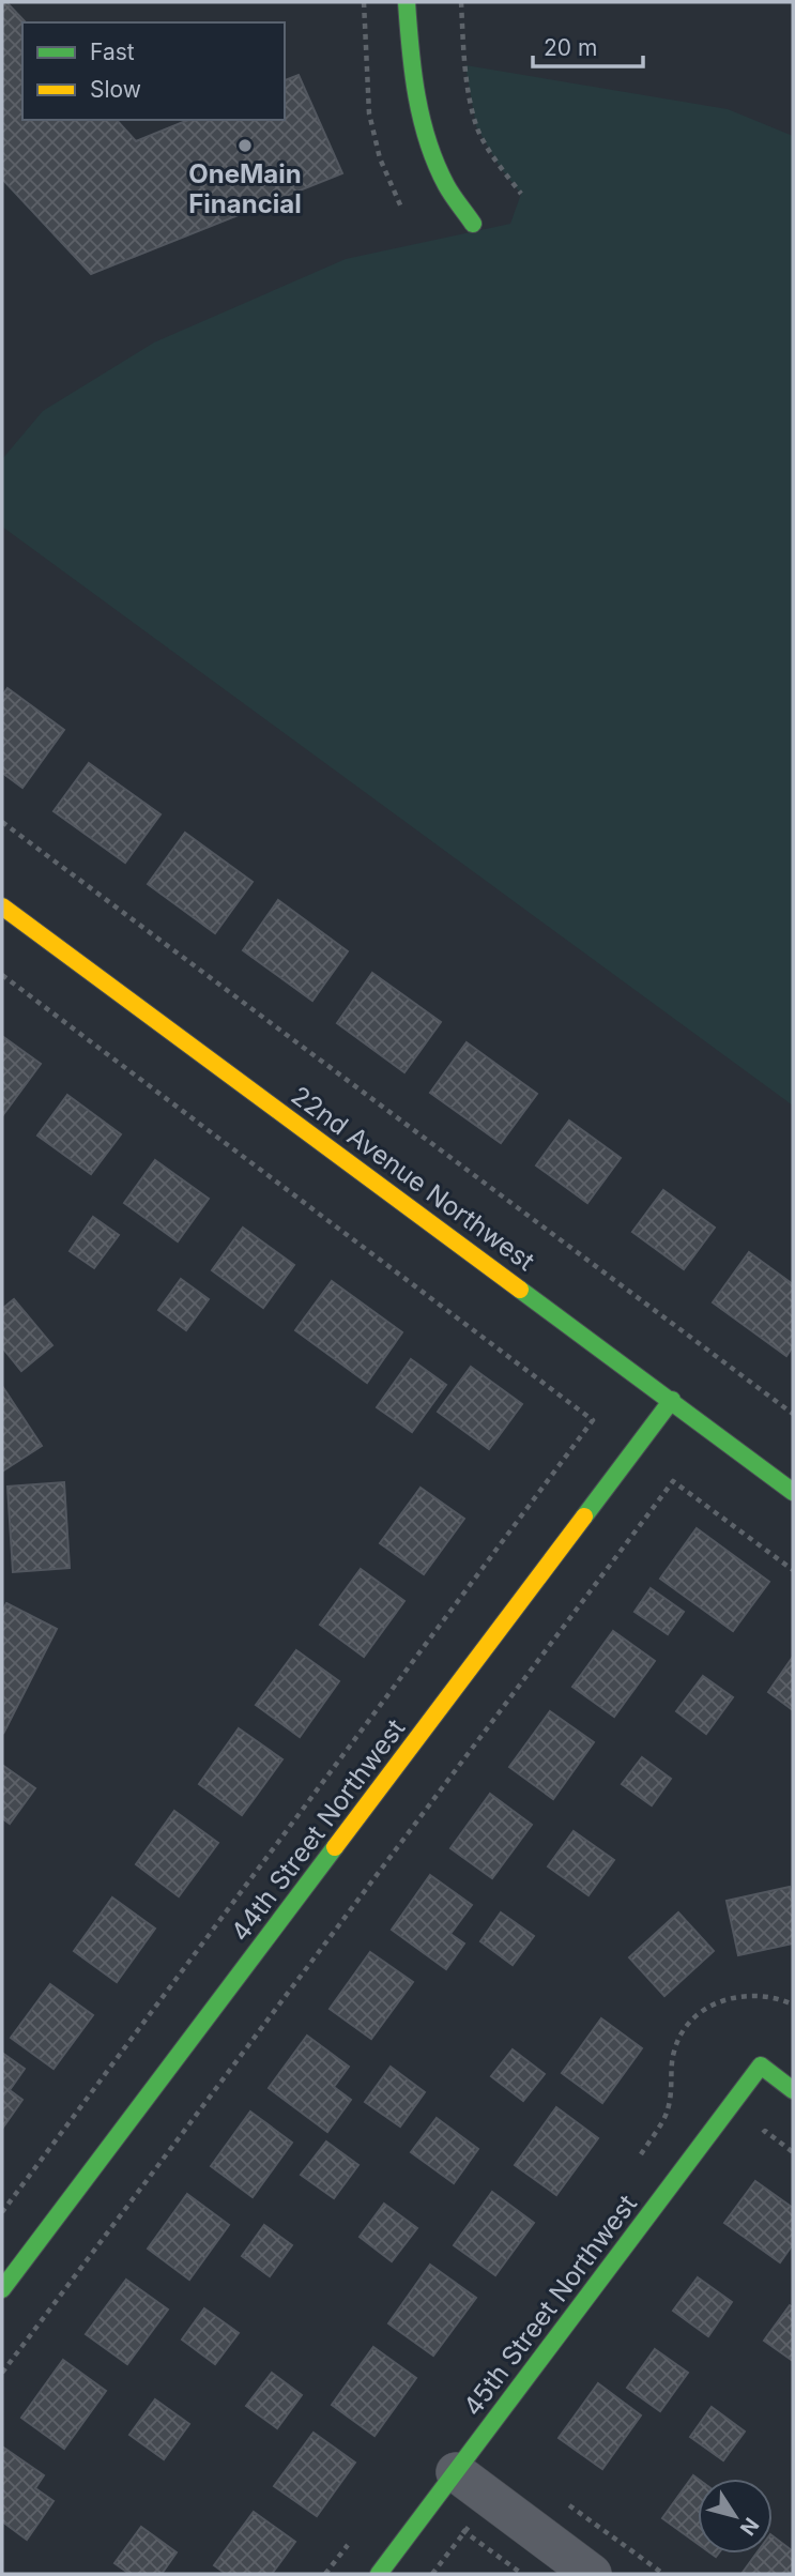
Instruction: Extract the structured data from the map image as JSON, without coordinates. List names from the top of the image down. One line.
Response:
{"streets":{"street":["22nd Avenue Northwest","44th Street Northwest","45th Street Northwest"]},"crossings":[["22nd Avenue Northwest","44th Street Northwest"]],"places":["OneMain Financial"],"legend":["Fast","Slow"],"scale_bar":"20 m","north":"bottom right"}
